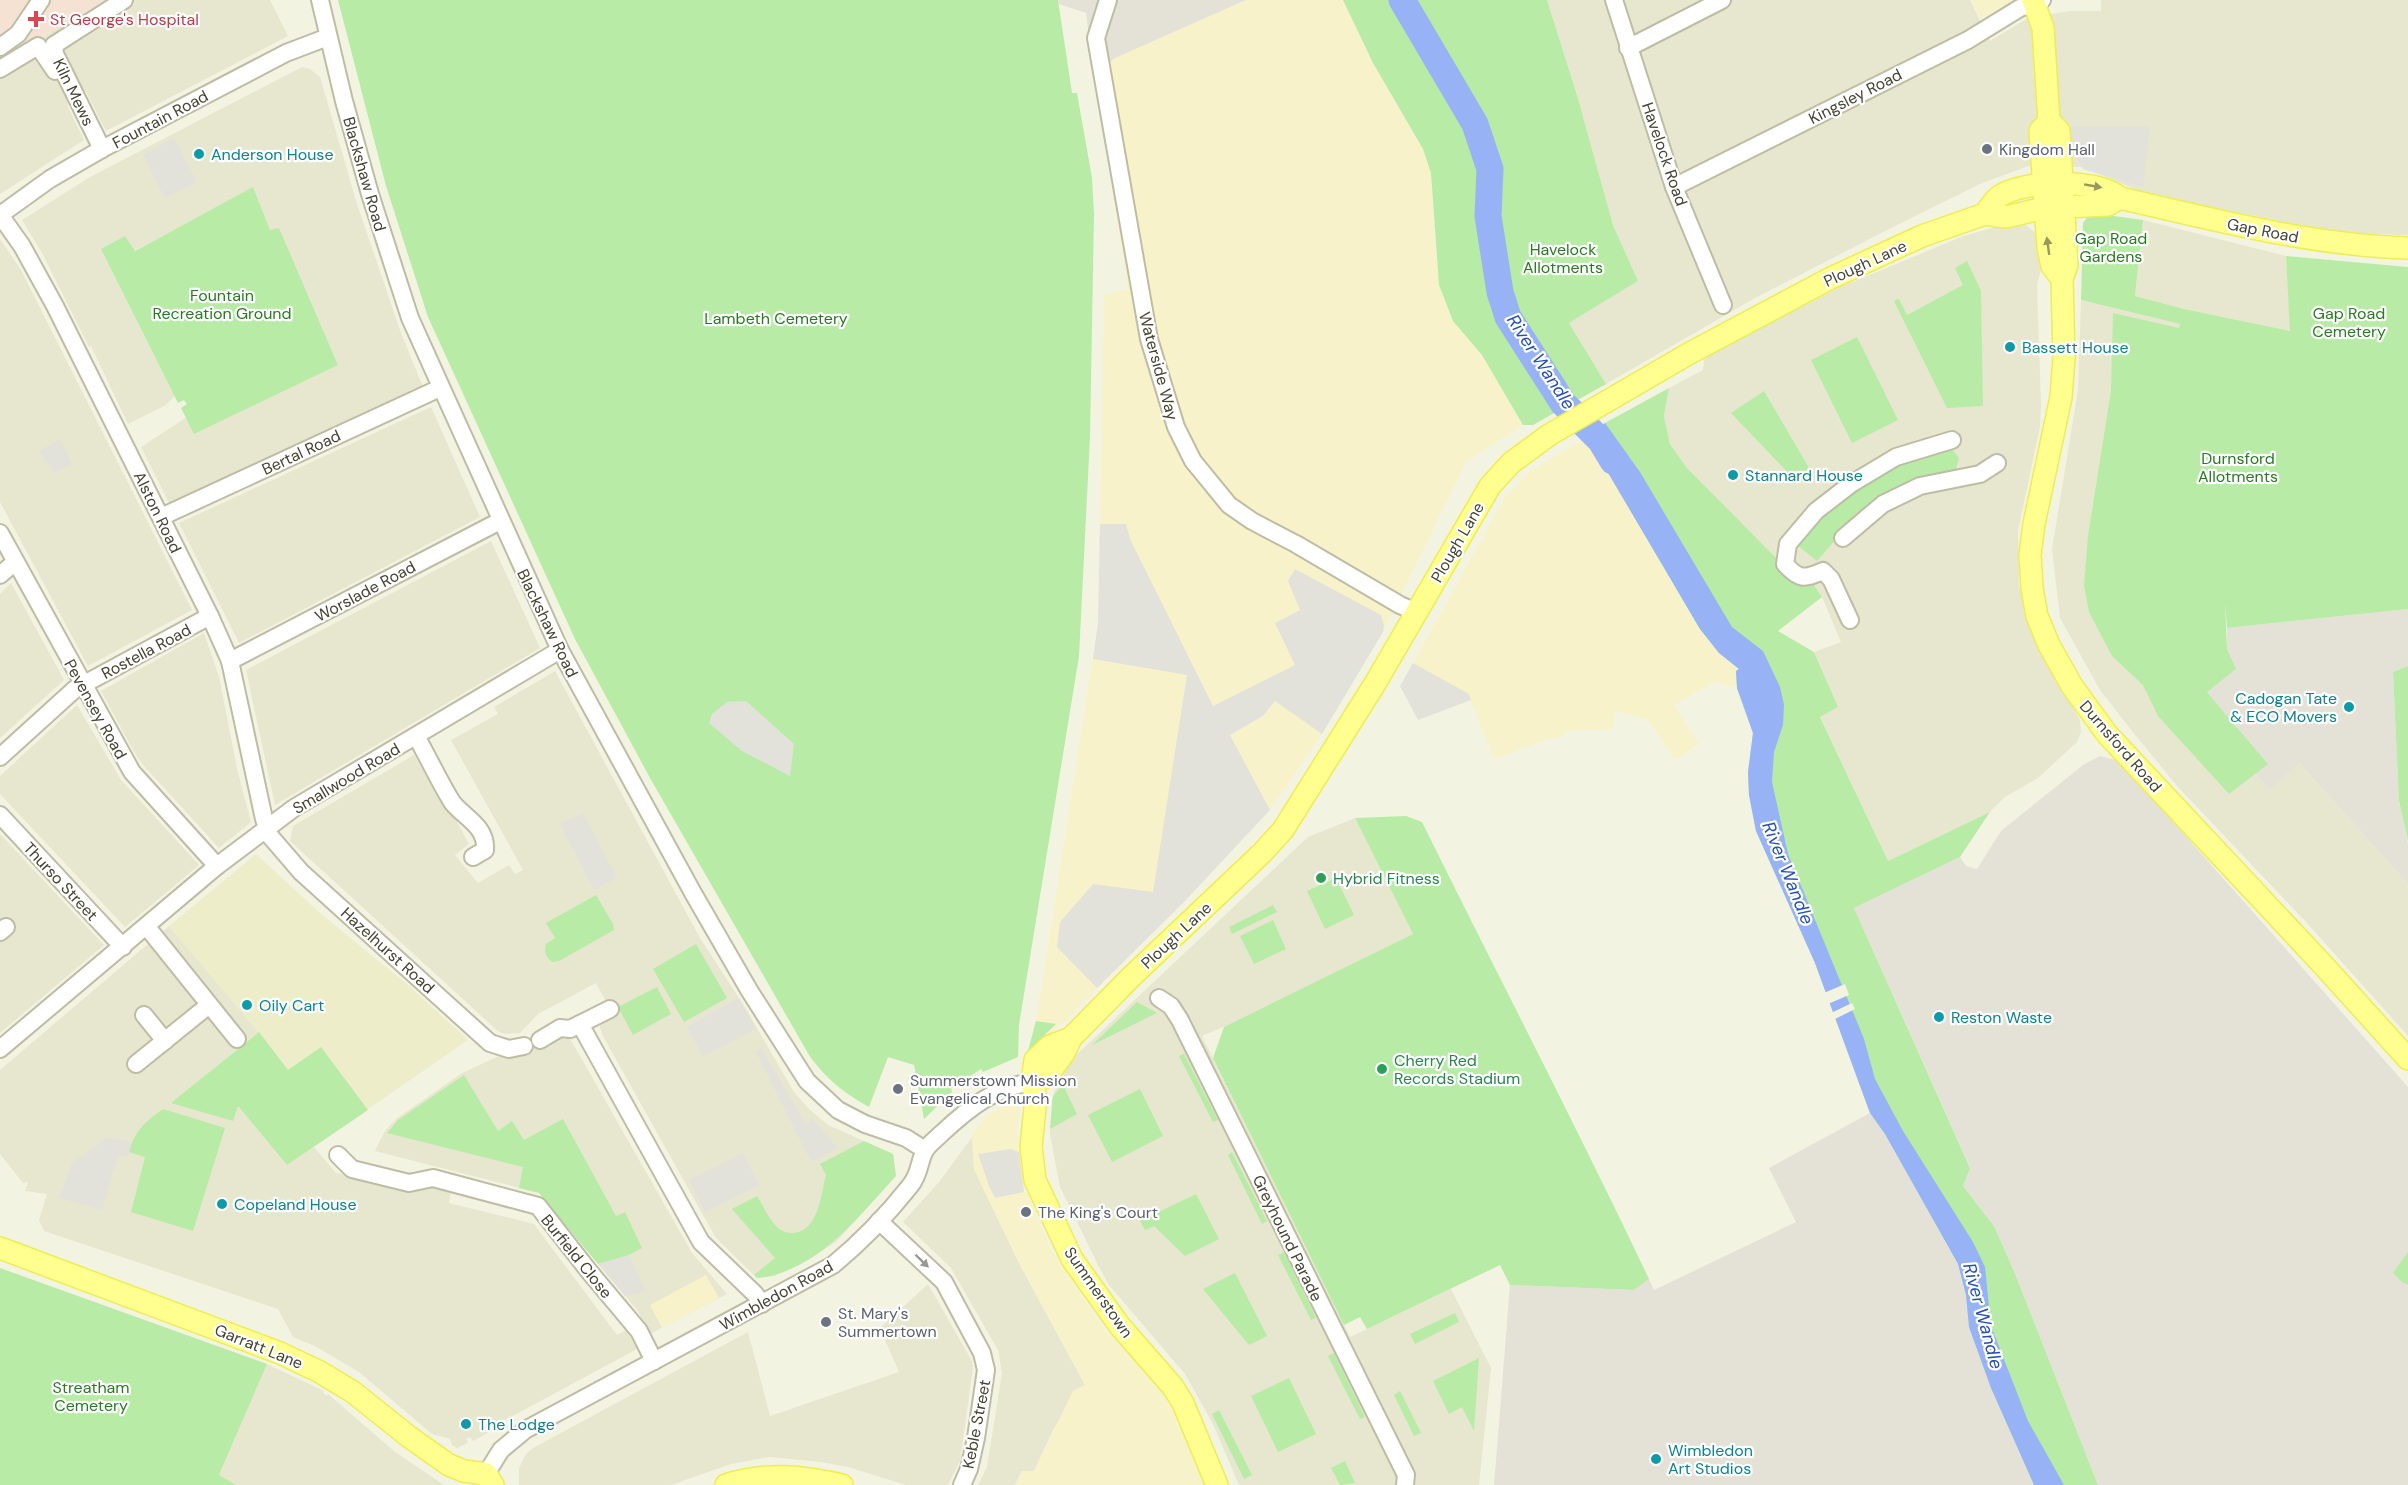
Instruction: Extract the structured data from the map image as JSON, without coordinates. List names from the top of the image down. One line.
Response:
{"streets":{"main road":["Gap Road","Plough Lane","Durnsford Road","Summerstown","Garratt Lane"],"street":["Kiln Mews","Kingsley Road","Fountain Road","Havelock Road","Blackshaw Road","Waterside Way","Bertal Road","Alston Road","Worslade Road","Rostella Road","Pevensey Road","Smallwood Road","Thurso Street","Hazelhurst Road","Greyhound Parade","Burfield Close","Wimbledon Road","Keble Street"]},"crossings":[["Kiln Mews","Fountain Road"],["Kingsley Road","Havelock Road"],["Kingsley Road","Durnsford Road"],["Fountain Road","Blackshaw Road"],["Fountain Road","Alston Road"],["Blackshaw Road","Bertal Road"],["Blackshaw Road","Worslade Road"],["Blackshaw Road","Smallwood Road"],["Blackshaw Road","Wimbledon Road"],["Gap Road","Plough Lane"],["Gap Road","Durnsford Road"],["Plough Lane","Waterside Way"],["Plough Lane","Durnsford Road"],["Plough Lane","Summerstown"],["Plough Lane","Wimbledon Road"],["Bertal Road","Alston Road"],["Alston Road","Worslade Road"],["Alston Road","Rostella Road"],["Alston Road","Smallwood Road"],["Alston Road","Hazelhurst Road"],["Rostella Road","Pevensey Road"],["Pevensey Road","Smallwood Road"],["Smallwood Road","Thurso Street"],["Smallwood Road","Hazelhurst Road"],["Burfield Close","Wimbledon Road"],["Summerstown","Wimbledon Road"],["Wimbledon Road","Garratt Lane"],["Wimbledon Road","Keble Street"]],"one_way":["Keble Street"],"water":["River Wandle"],"parks":["Gap Road Gardens","Havelock Allotments","Fountain Recreation Ground","Gap Road Cemetery","Lambeth Cemetery","Durnsford Allotments","Streatham Cemetery"],"places":{"health":["St George's Hospital"],"other":["Kingdom Hall","Anderson House","Bassett House","Stannard House","Cadogan Tate & ECO Movers","Hybrid Fitness","Oily Cart","Reston Waste","Cherry Red Records Stadium","Summerstown Mission Evangelical Church","Copeland House","The King's Court","St. Mary's Summertown","The Lodge","Wimbledon Art Studios"]}}
